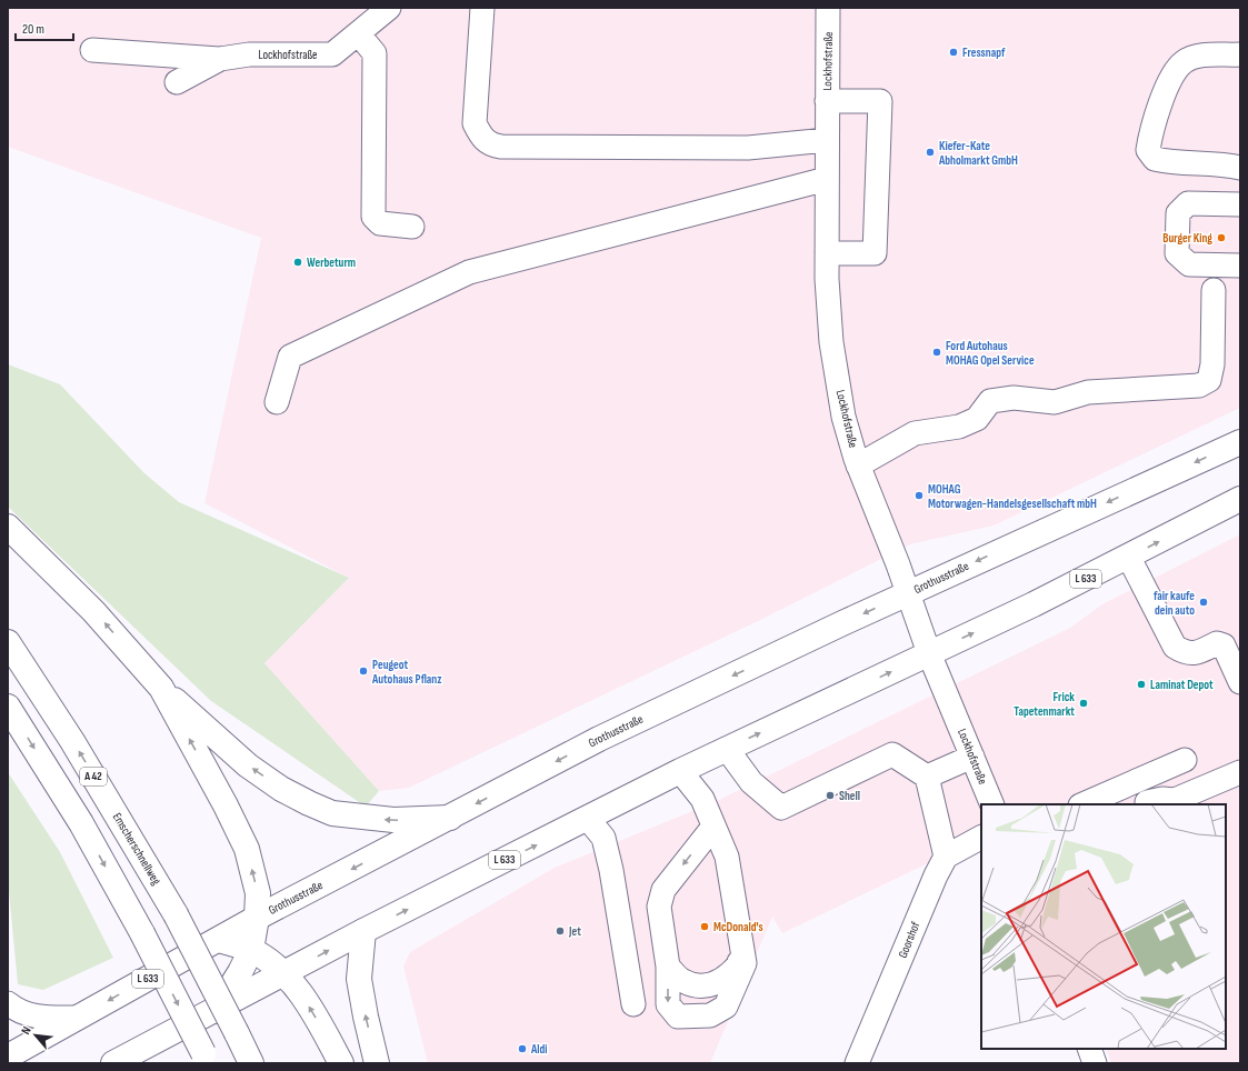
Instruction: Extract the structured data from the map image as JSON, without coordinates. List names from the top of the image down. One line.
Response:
{"streets":{"main road":["Grothusstraße","L 633","A 42","Emscherschnellweg"],"street":["Lockhofstraße","Goorshof"]},"crossings":[["Lockhofstraße","Grothusstraße"],["Lockhofstraße","L 633"]],"places":["Fressnapf","Kiefer-Kate Abholmarkt GmbH","Burger King","Werbeturm","Ford Autohaus MOHAG Opel Service","MOHAG Motorwagen-Handelsgesellschaft mbH","fair kaufe dein auto","Peugeot Autohaus Pflanz","Laminat Depot","Frick Tapetenmarkt","Shell","McDonald's","Jet","Aldi"],"scale_bar":"20 m","north":"top left"}
